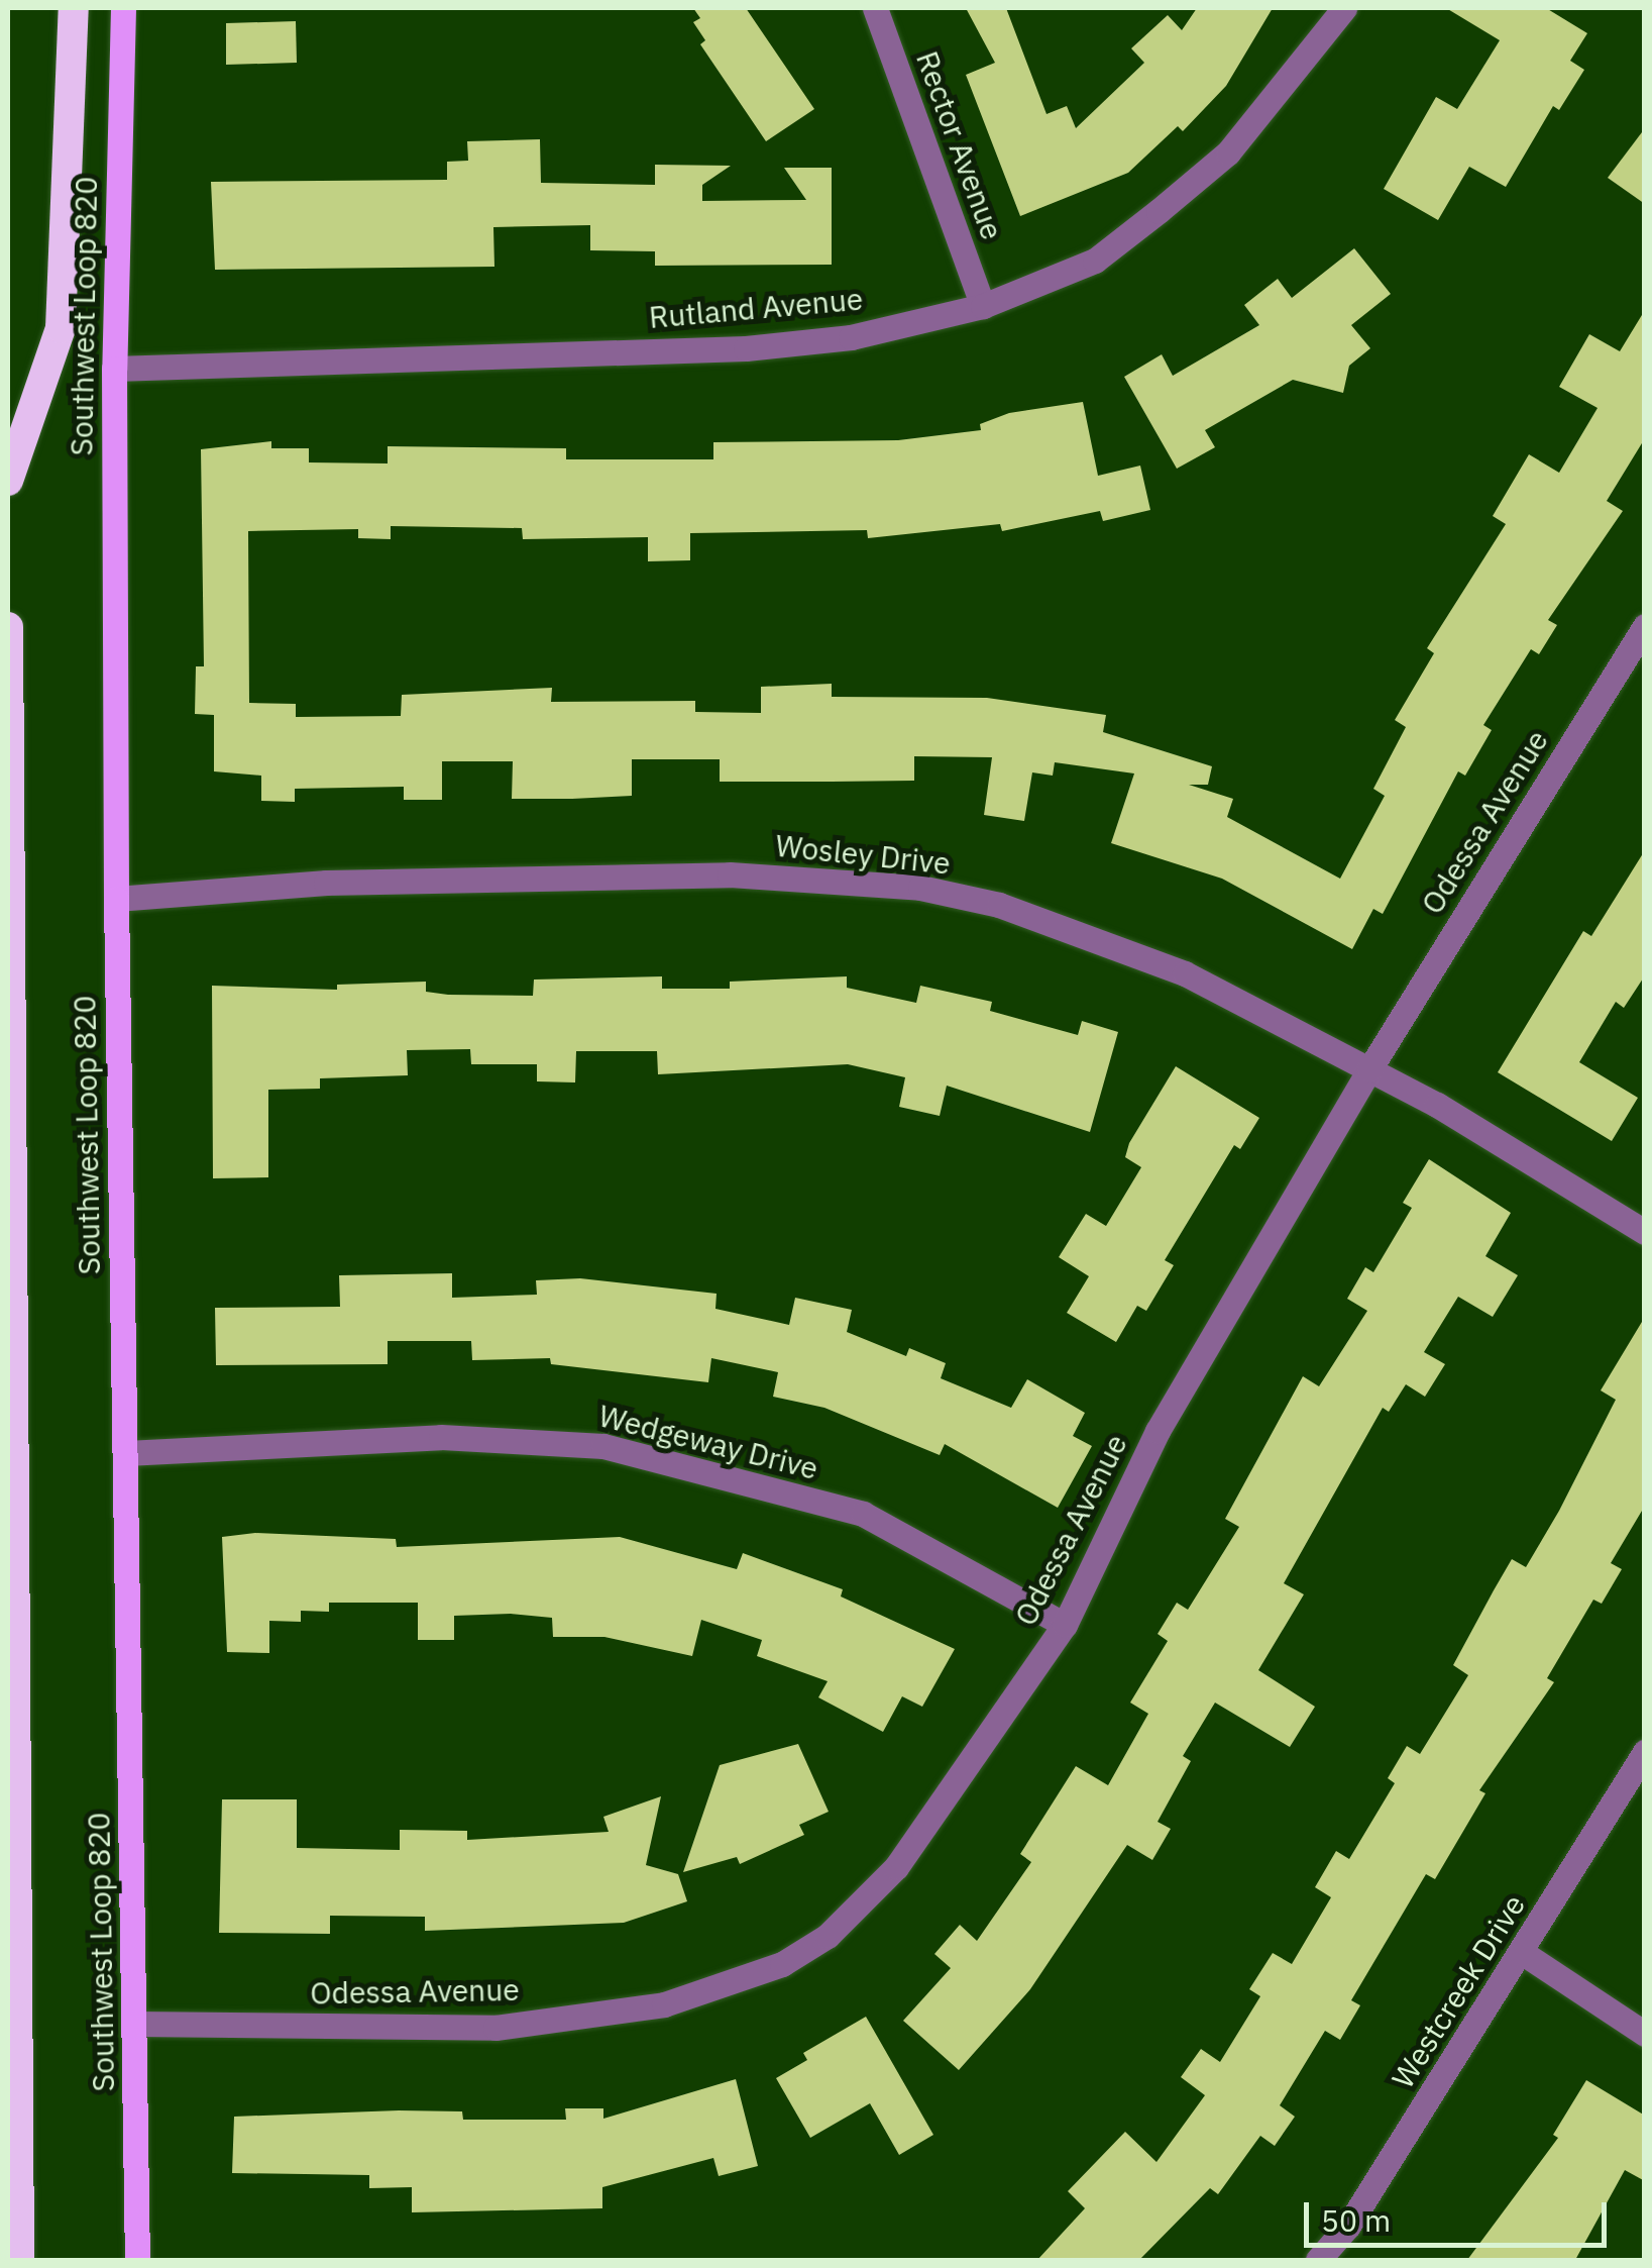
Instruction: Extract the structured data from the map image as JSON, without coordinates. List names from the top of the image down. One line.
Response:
{"streets":{"main road":["Southwest Loop 820"],"street":["Rector Avenue","Rutland Avenue","Odessa Avenue","Wosley Drive","Wedgeway Drive","Westcreek Drive"]},"crossings":[["Rector Avenue","Rutland Avenue"],["Rutland Avenue","Southwest Loop 820"],["Southwest Loop 820","Odessa Avenue"],["Southwest Loop 820","Wosley Drive"],["Southwest Loop 820","Wedgeway Drive"],["Odessa Avenue","Wosley Drive"],["Odessa Avenue","Wedgeway Drive"]],"scale_bar":"50 m"}
